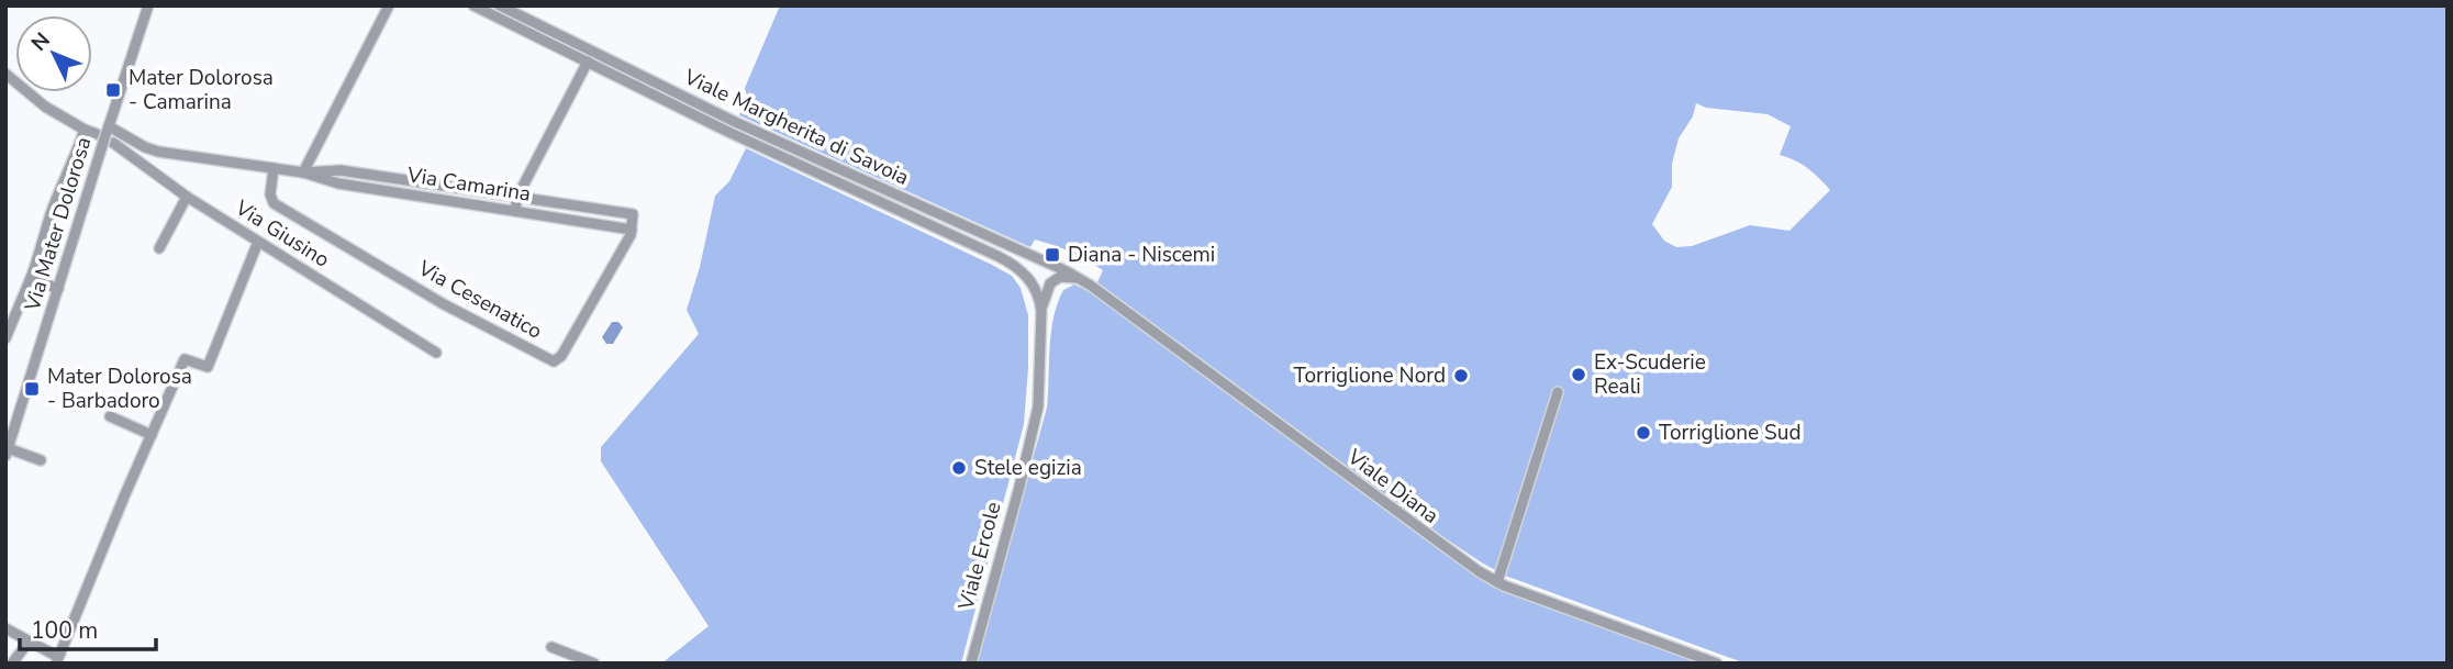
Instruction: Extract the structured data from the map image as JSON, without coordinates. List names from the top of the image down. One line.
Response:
{"streets":{"street":["Viale Margherita di Savoia","Via Camarina","Via Mater Dolorosa","Via Giusino","Via Cesenatico","Viale Diana","Viale Ercole"]},"crossings":[["Viale Margherita di Savoia","Viale Diana"],["Viale Margherita di Savoia","Viale Ercole"],["Via Camarina","Via Mater Dolorosa"],["Via Camarina","Via Cesenatico"]],"places":{"transit":["Mater Dolorosa - Camarina","Diana - Niscemi","Mater Dolorosa - Barbadoro"],"other":["Ex-Scuderie Reali","Torriglione Nord","Torriglione Sud","Stele egizia"]},"scale_bar":"100 m","north":"top left"}
